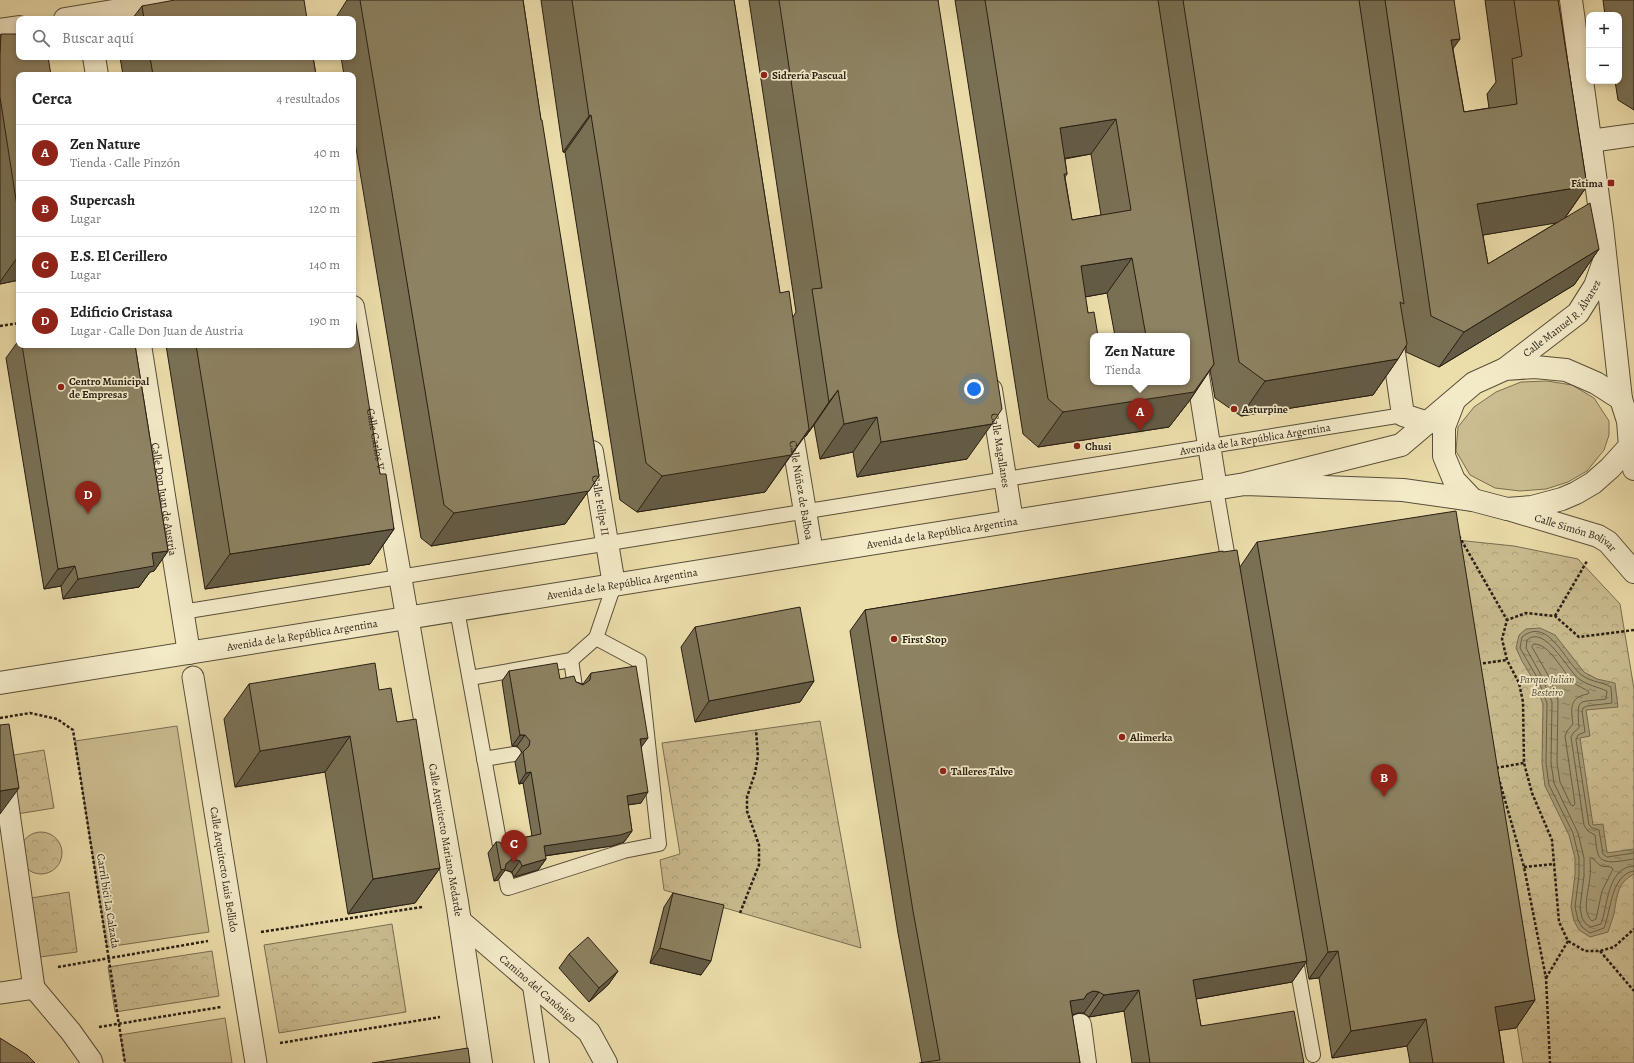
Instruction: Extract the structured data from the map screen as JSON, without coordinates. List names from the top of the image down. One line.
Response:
{"streets":{"street":["Calle Manuel R. Álvarez","Calle Carlos V","Avenida de la República Argentina","Calle Magallanes","Calle Núñez de Balboa","Calle Don Juan de Austria","Calle Felipe II","Calle Simón Bolivar","Calle Arquitecto Mariano Medarde","Calle Arquitecto Luis Bellido","Camino del Canónigo"],"path":["Carril bici La Calzada"]},"crossings":[["Calle Manuel R. Álvarez","Avenida de la República Argentina"],["Calle Carlos V","Avenida de la República Argentina"],["Calle Carlos V","Calle Arquitecto Mariano Medarde"],["Avenida de la República Argentina","Calle Magallanes"],["Avenida de la República Argentina","Calle Núñez de Balboa"],["Avenida de la República Argentina","Calle Don Juan de Austria"],["Avenida de la República Argentina","Calle Felipe II"],["Avenida de la República Argentina","Calle Simón Bolivar"],["Avenida de la República Argentina","Calle Arquitecto Mariano Medarde"],["Calle Arquitecto Mariano Medarde","Camino del Canónigo"]],"parks":["Parque Julián Besteiro"],"places":{"other":["Sidrería Pascual","Centro Municipal de Empresas","Asturpine","Chusi","First Stop","Alimerka","Talleres Talve"],"transit":["Fátima"]},"page":{"map_buttons":["+","−"],"search":"Buscar aquí","heading":["Cerca","4 resultados"],"list":[{"mark":"A","name":"Zen Nature","note":"Tienda · Calle Pinzón","value":"40 m"},{"mark":"B","name":"Supercash","note":"Lugar","value":"120 m"},{"mark":"C","name":"E.S. El Cerillero","note":"Lugar","value":"140 m"},{"mark":"D","name":"Edificio Cristasa","note":"Lugar · Calle Don Juan de Austria","value":"190 m"}],"popup":["Zen Nature","Tienda"],"pins":["A","D","B","C"]}}
